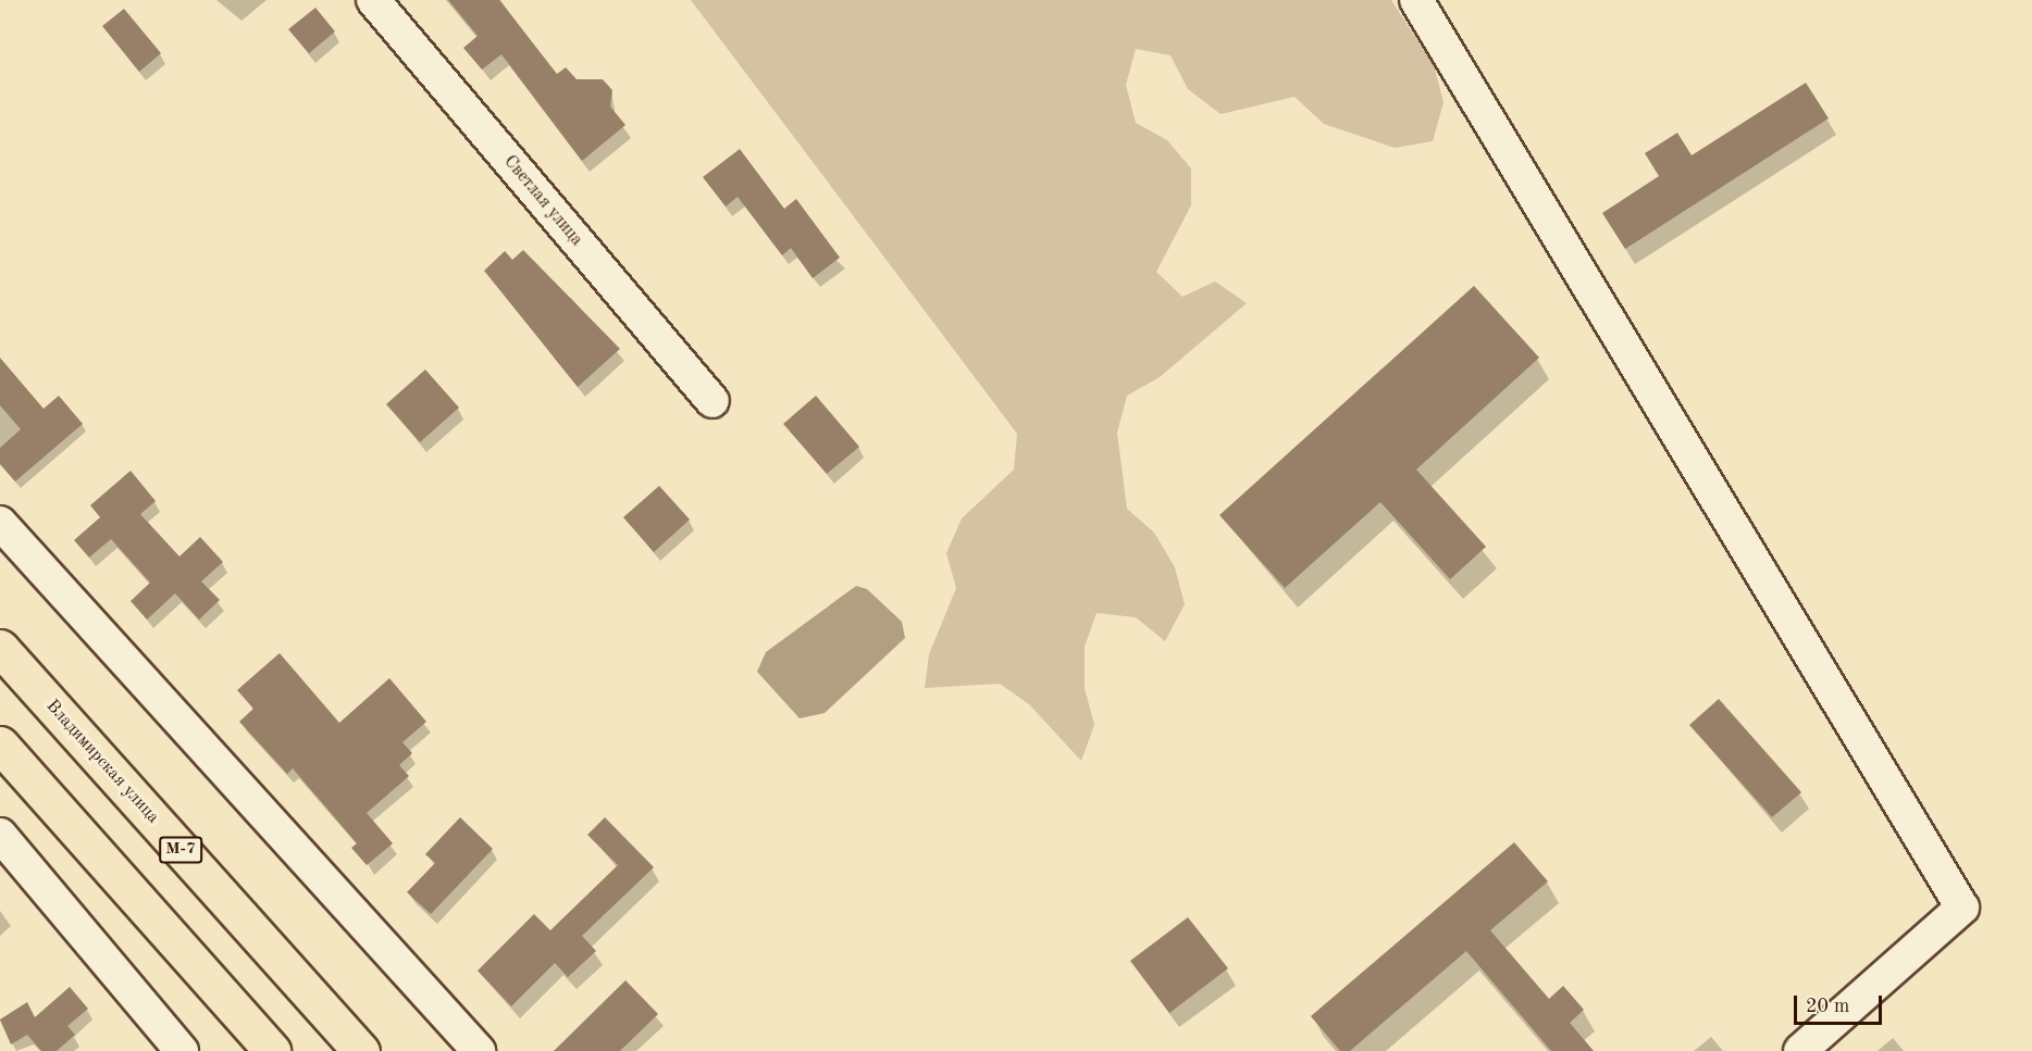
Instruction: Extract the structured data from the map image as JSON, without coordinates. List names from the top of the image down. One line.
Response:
{"streets":{"highway":["Владимирская улица","М-7"],"street":["Светлая улица"]},"scale_bar":"20 m"}
